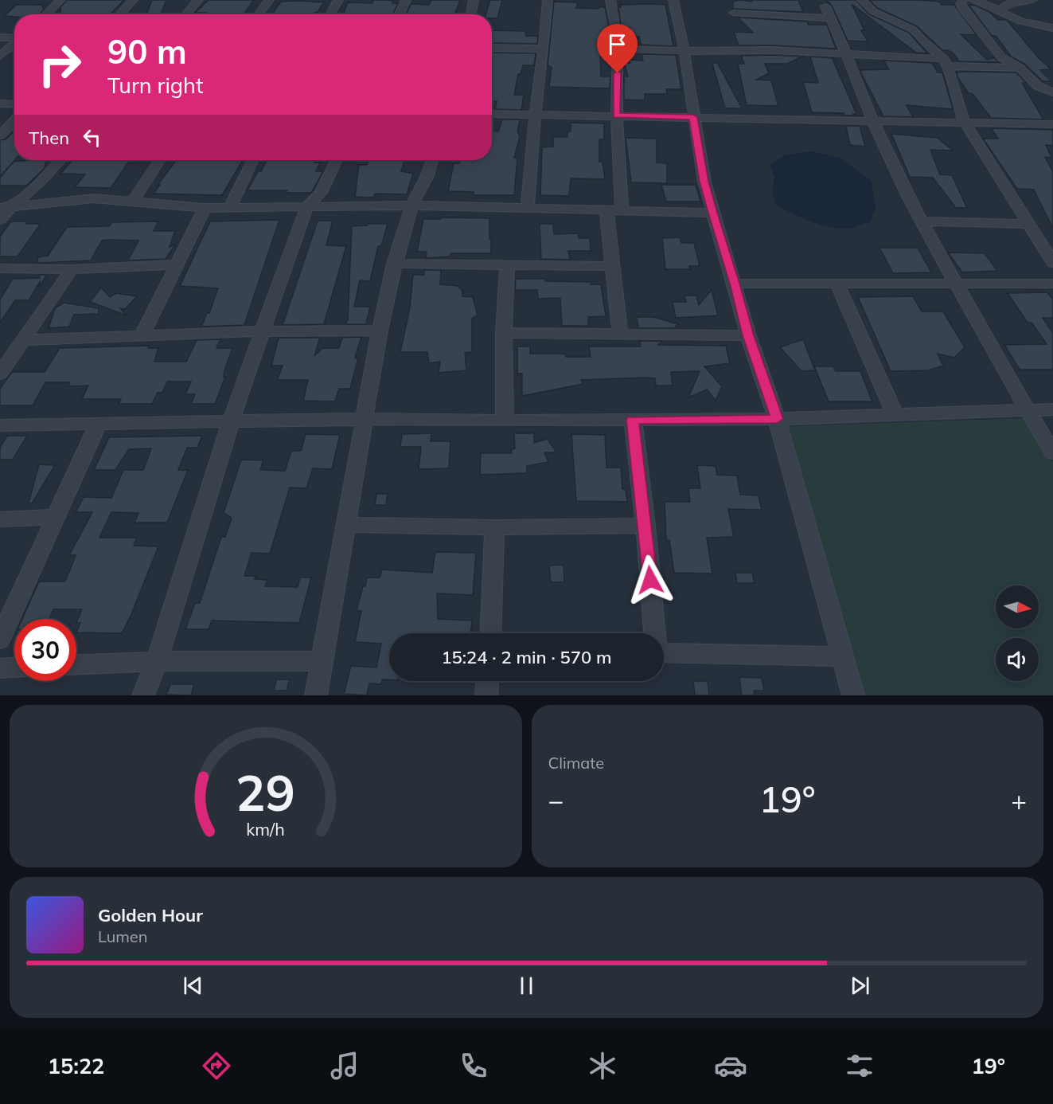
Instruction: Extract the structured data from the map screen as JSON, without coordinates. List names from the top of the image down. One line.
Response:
{"north":"right","page":{"turn":["90 m","Turn right"],"then":"Then","limit":"30","trip":"15:24 · 2 min · 570 m","tile":"Climate","heat":["−","19°","+"],"song":["Golden Hour","Lumen"],"tabs":["15:22","19°"],"gauge":["29","km/h"]}}
